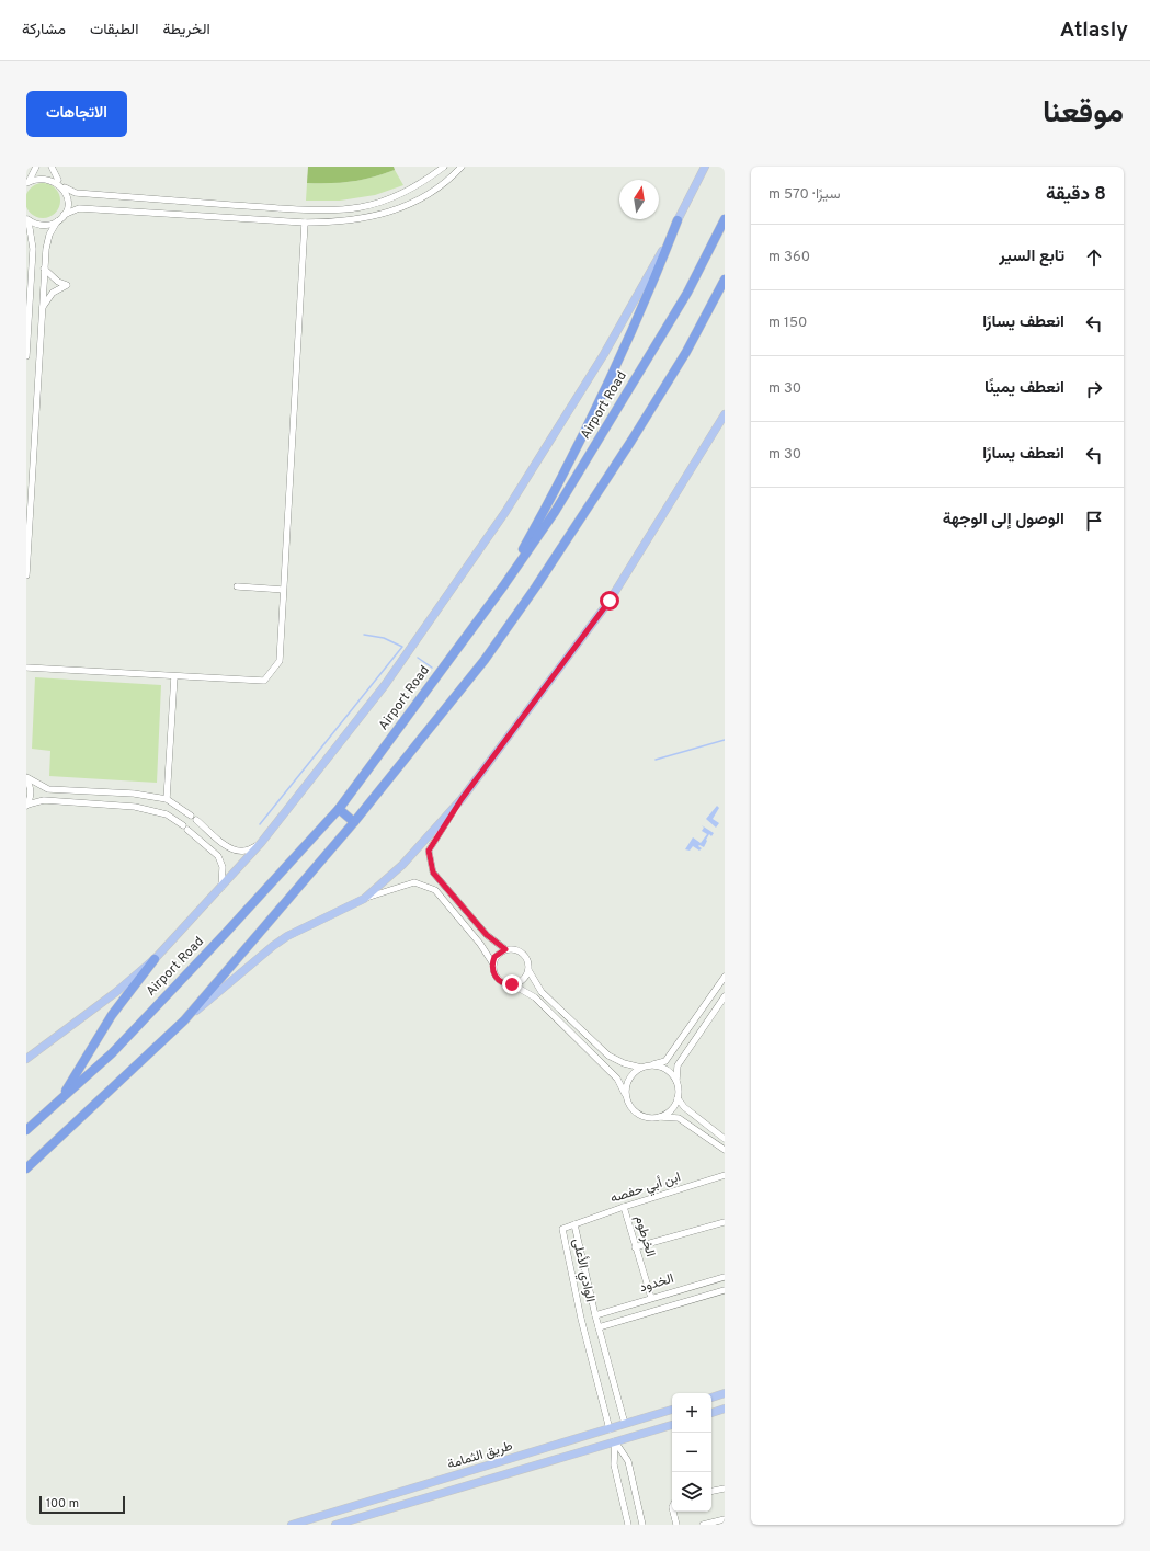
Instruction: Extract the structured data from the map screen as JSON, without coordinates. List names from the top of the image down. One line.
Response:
{"streets":{"highway":["Airport Road"],"main road":["طريق الثمامة"],"street":["ابن أبي حفصه","الخرطوم","الوادي الأعلى","الخدود"]},"crossings":[["ابن أبي حفصه","الخرطوم"],["ابن أبي حفصه","الوادي الأعلى"],["الخرطوم","الخدود"],["الوادي الأعلى","الخدود"],["الوادي الأعلى","طريق الثمامة"]],"scale_bar":"100 m","north":"top","page":{"header":"Atlasly","nav":["الخريطة","الطبقات","مشاركة"],"title":"موقعنا","buttons":"الاتجاهات","heading":["8 دقيقة","سيرًا · 570 m"],"list":[["تابع السير","360 m"],["انعطف يسارًا","150 m"],["انعطف يمينًا","30 m"],["انعطف يسارًا","30 m"],"الوصول إلى الوجهة"],"map_buttons":["+","−"],"scale":"100 m"}}
